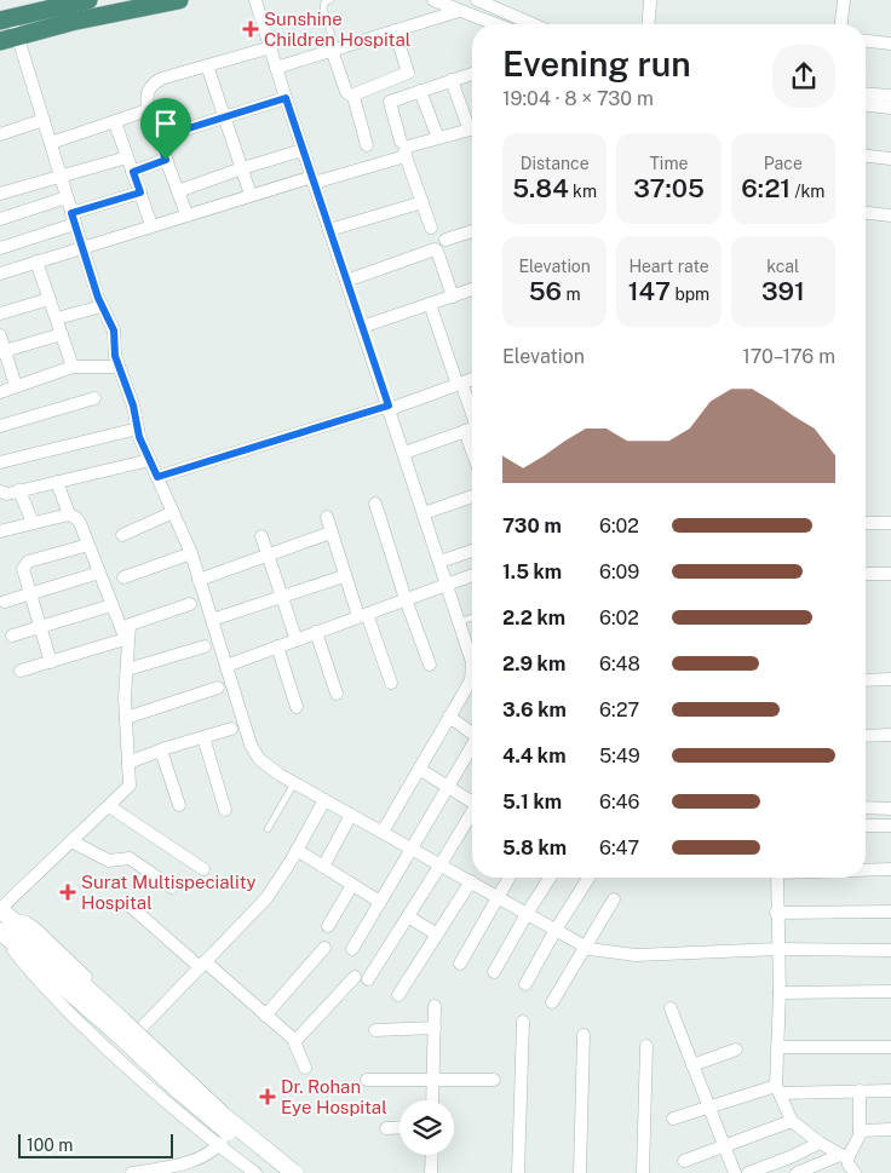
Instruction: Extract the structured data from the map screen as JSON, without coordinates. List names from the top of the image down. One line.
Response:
{"places":{"health":["Sunshine Children Hospital","Surat Multispeciality Hospital","Dr. Rohan Eye Hospital"]},"scale_bar":"100 m","page":{"heading":["Evening run","19:04 · 8 × 730 m"],"stats":[["Distance","5.84 km"],["Time","37:05"],["Pace","6:21 /km"],["Elevation","56 m"],["Heart rate","147 bpm"],["kcal","391"]],"chart":["Elevation","170–176 m"],"list":[{"name":"730 m","note":"6:02"},{"name":"1.5 km","note":"6:09"},{"name":"2.2 km","note":"6:02"},{"name":"2.9 km","note":"6:48"},{"name":"3.6 km","note":"6:27"},{"name":"4.4 km","note":"5:49"},{"name":"5.1 km","note":"6:46"},{"name":"5.8 km","note":"6:47"}],"scale":"100 m"}}
